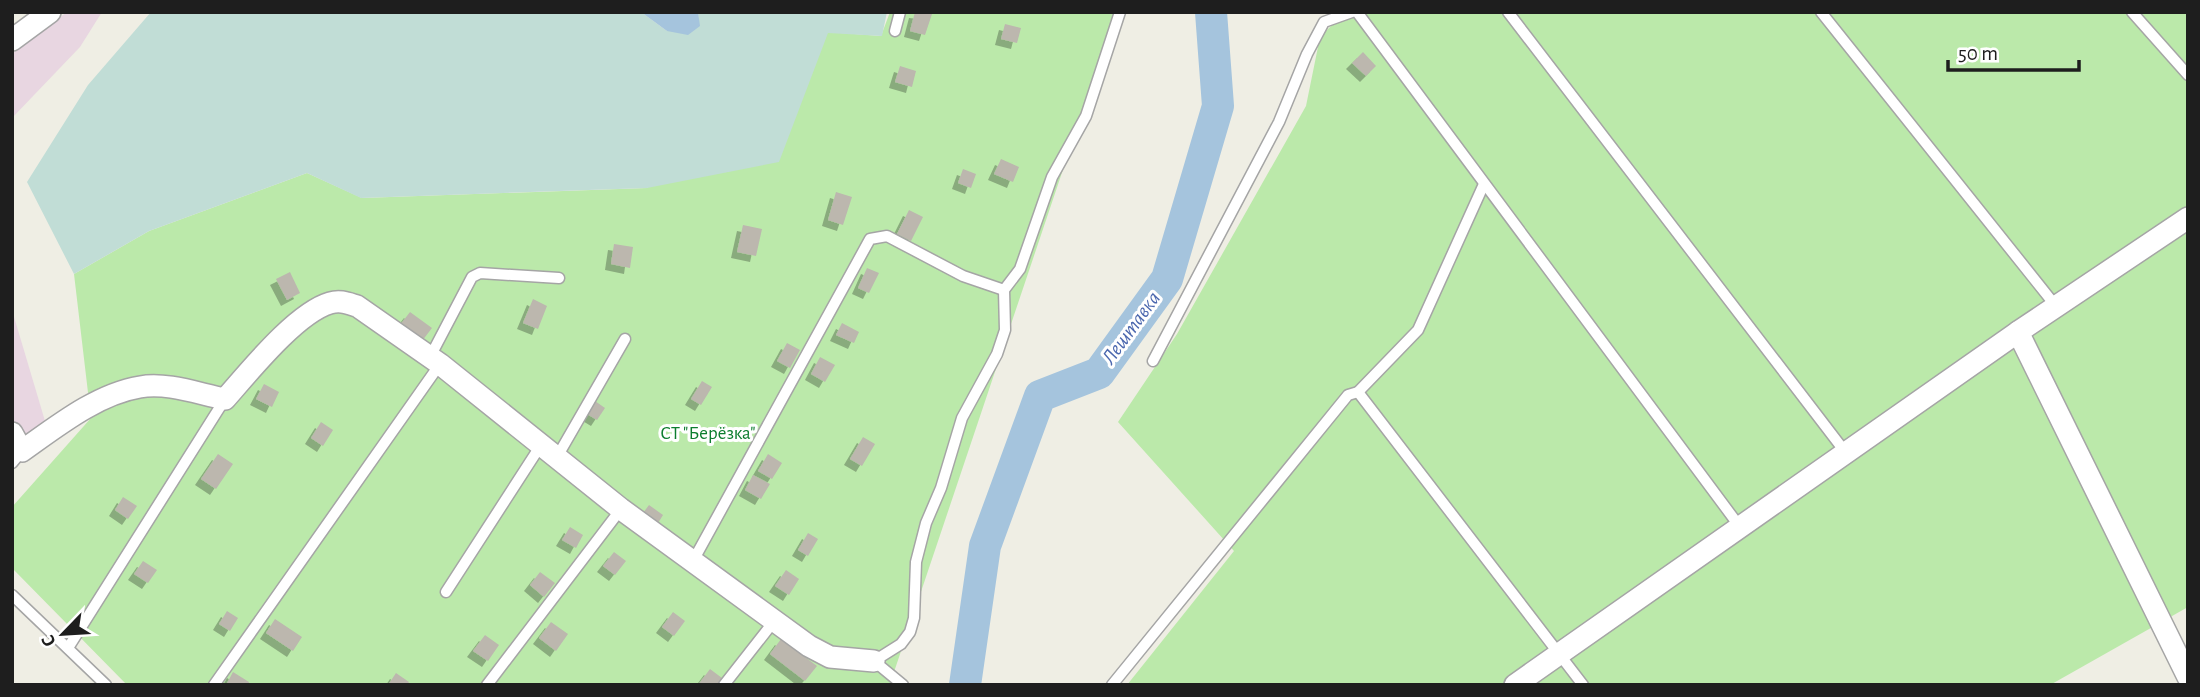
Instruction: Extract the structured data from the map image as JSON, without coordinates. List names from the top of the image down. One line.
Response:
{"water":["Лештавка"],"parks":["СТ \"Берёзка\""],"scale_bar":"50 m","north":"bottom left"}
